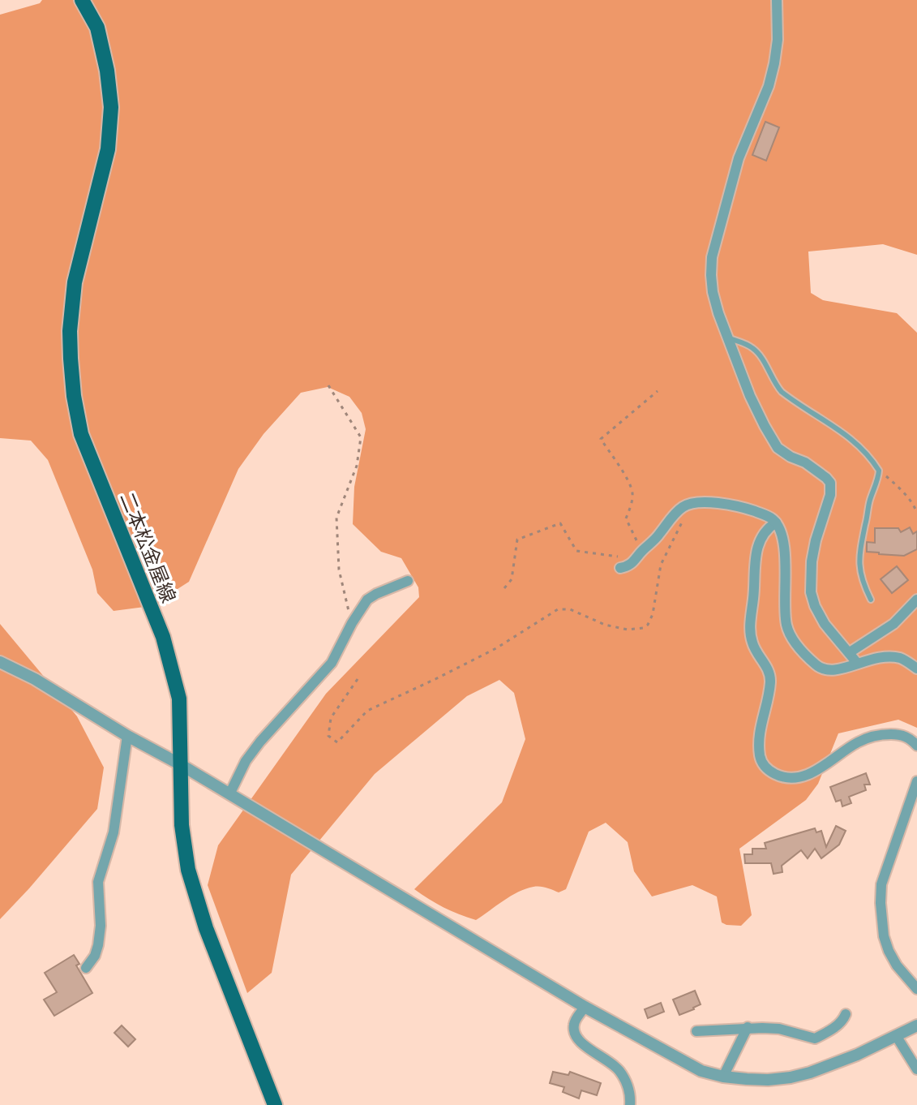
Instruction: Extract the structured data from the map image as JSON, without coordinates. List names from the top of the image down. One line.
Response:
{"streets":{"main road":["二本松金屋線"]}}
